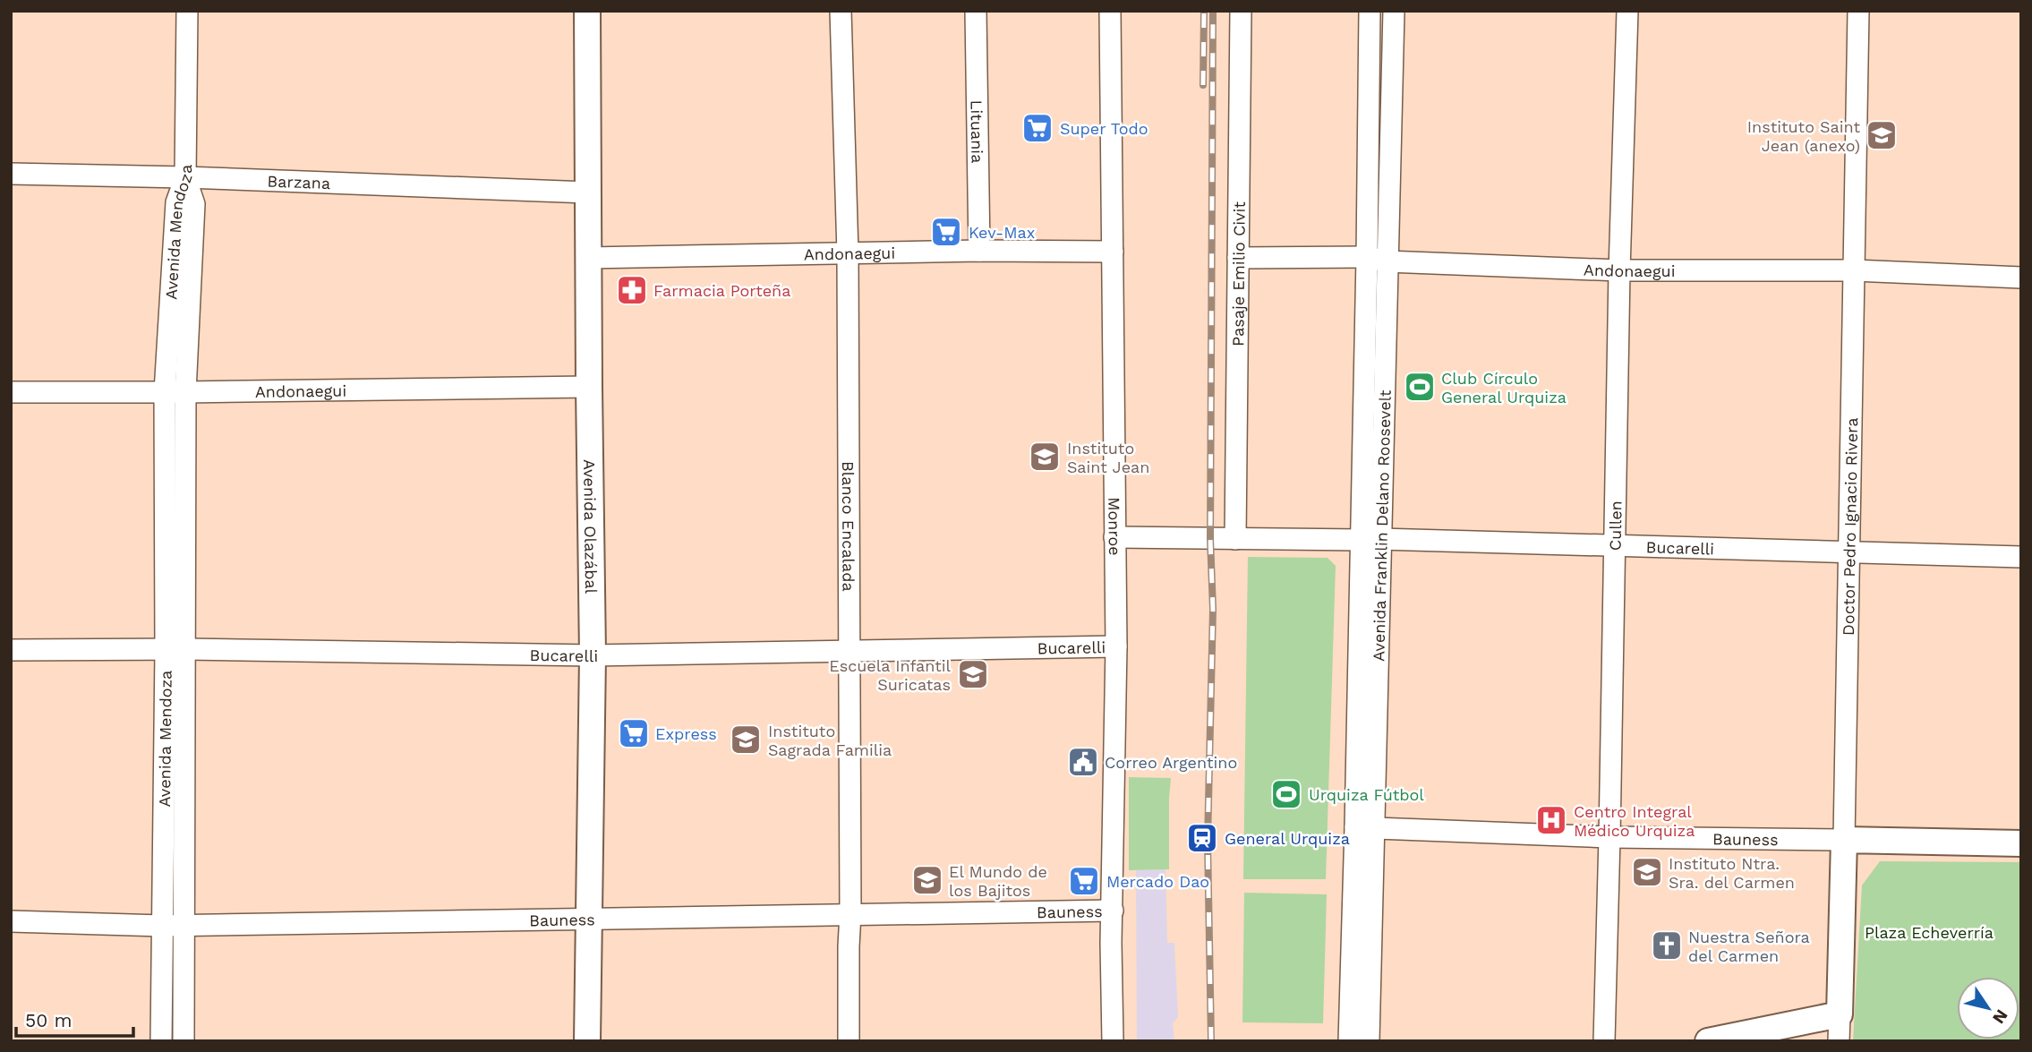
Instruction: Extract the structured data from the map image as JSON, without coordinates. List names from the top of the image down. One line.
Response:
{"streets":{"main road":["Avenida Olazábal","Doctor Pedro Ignacio Rivera","Bauness"],"street":["Lituania","Barzana","Avenida Mendoza","Andonaegui","Pasaje Emilio Civit","Avenida Franklin Delano Roosevelt","Cullen","Blanco Encalada","Monroe","Bucarelli"]},"crossings":[["Lituania","Andonaegui"],["Barzana","Avenida Mendoza"],["Barzana","Avenida Olazábal"],["Avenida Mendoza","Andonaegui"],["Avenida Mendoza","Bucarelli"],["Avenida Mendoza","Bauness"],["Andonaegui","Pasaje Emilio Civit"],["Andonaegui","Avenida Franklin Delano Roosevelt"],["Andonaegui","Cullen"],["Andonaegui","Avenida Olazábal"],["Andonaegui","Blanco Encalada"],["Andonaegui","Monroe"],["Andonaegui","Doctor Pedro Ignacio Rivera"],["Pasaje Emilio Civit","Bucarelli"],["Avenida Franklin Delano Roosevelt","Bucarelli"],["Avenida Franklin Delano Roosevelt","Bauness"],["Cullen","Bucarelli"],["Cullen","Bauness"],["Avenida Olazábal","Bucarelli"],["Avenida Olazábal","Bauness"],["Blanco Encalada","Bucarelli"],["Blanco Encalada","Bauness"],["Monroe","Bucarelli"],["Monroe","Bauness"],["Doctor Pedro Ignacio Rivera","Bucarelli"],["Doctor Pedro Ignacio Rivera","Bauness"]],"parks":["Plaza Echeverría"],"places":{"supermarket":["Super Todo","Kev-Max","Express","Mercado Dao"],"school or university":["Instituto Saint Jean (anexo)","Instituto Saint Jean","Escuela Infantil Suricatas","Instituto Sagrada Familia","Instituto Ntra. Sra. del Carmen","El Mundo de los Bajitos"],"pharmacy":["Farmacia Porteña"],"sports":["Club Círculo General Urquiza","Urquiza Fútbol"],"public building":["Correo Argentino"],"hospital":["Centro Integral Médico Urquiza"],"station":["General Urquiza"],"church":["Nuestra Señora del Carmen"]},"scale_bar":"50 m","north":"bottom right"}
